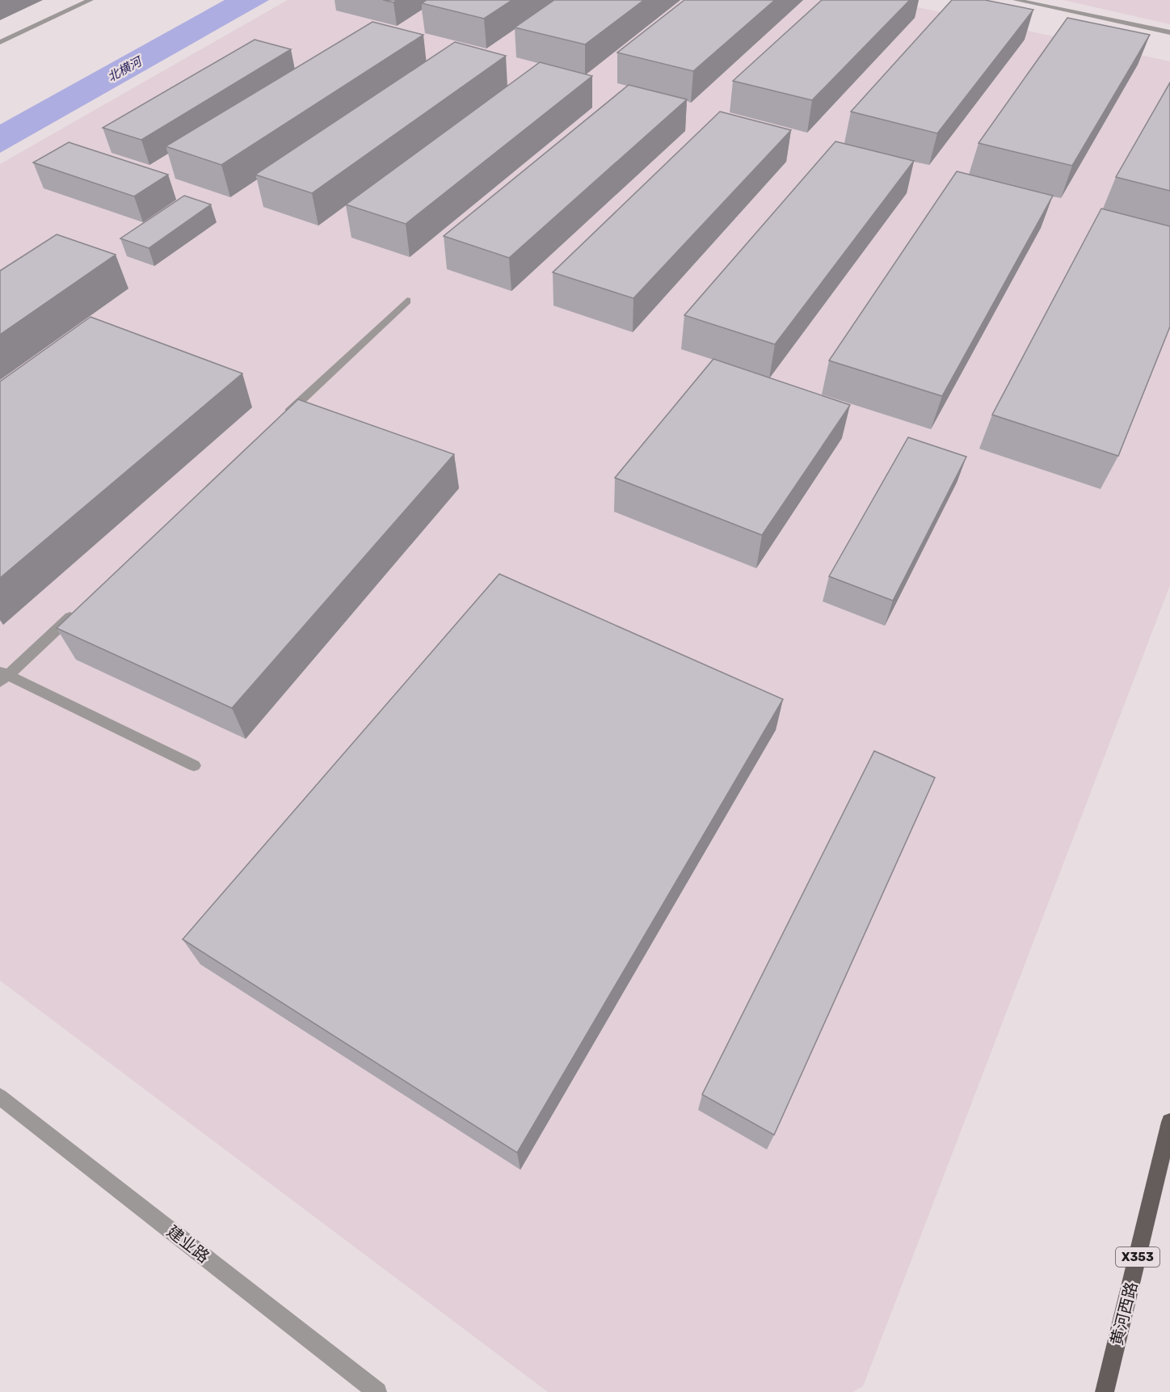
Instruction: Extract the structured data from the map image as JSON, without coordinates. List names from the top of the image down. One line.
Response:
{"streets":{"main road":["X353","黄河西路"],"street":["建业路"]},"water":["北横河"]}
